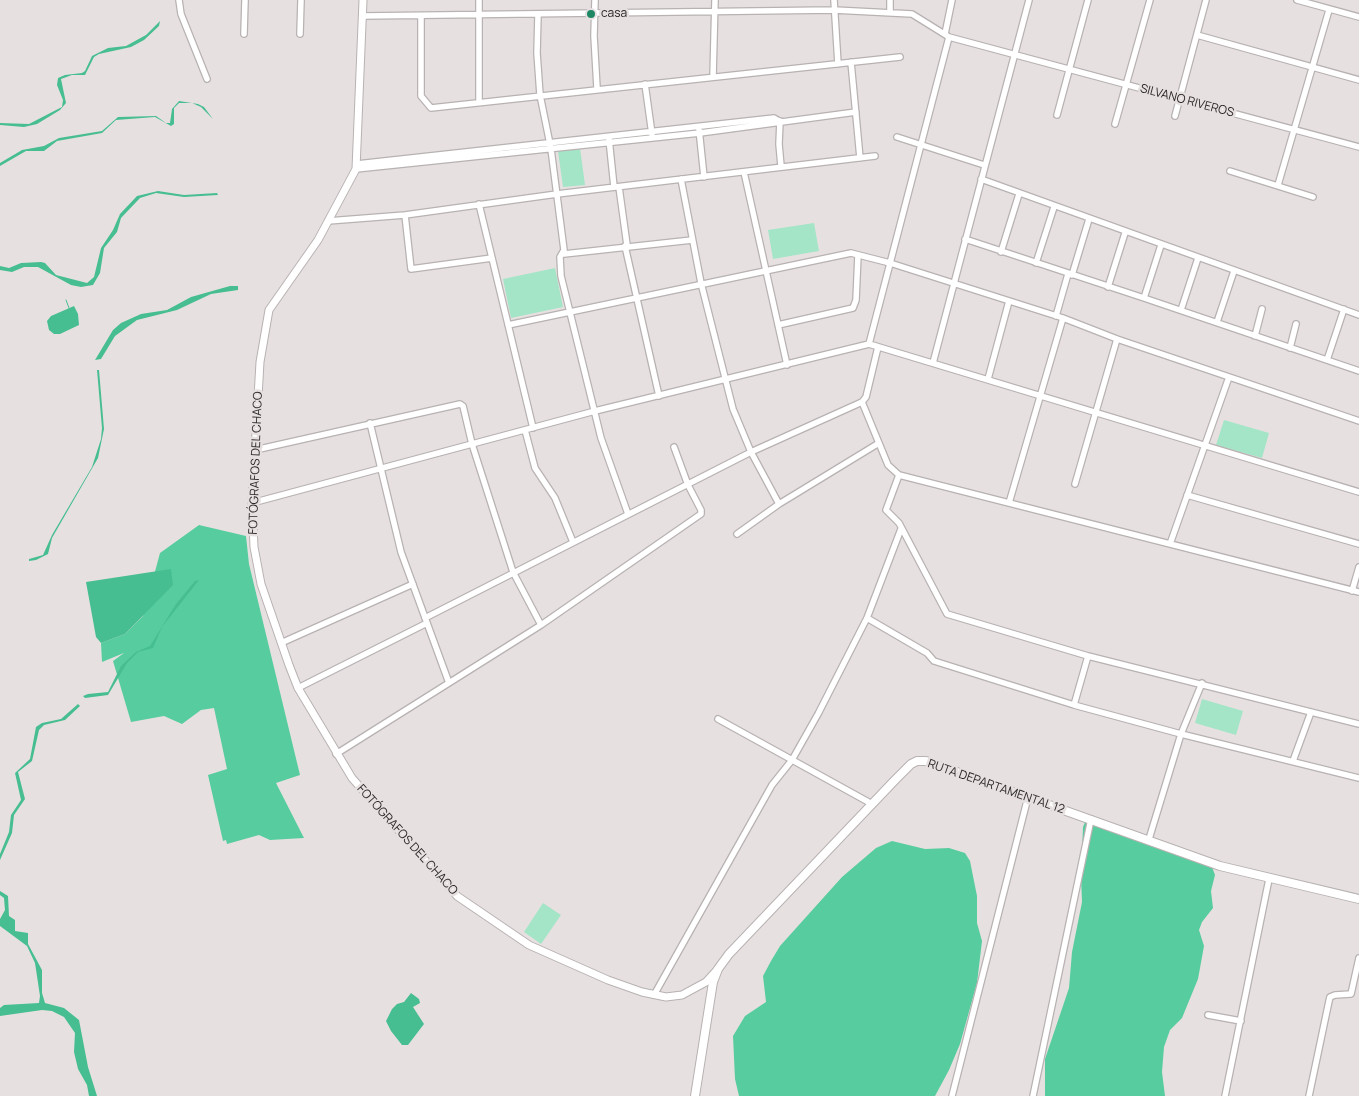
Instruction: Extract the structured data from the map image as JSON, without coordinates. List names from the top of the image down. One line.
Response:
{"streets":{"main road":["RUTA DEPARTAMENTAL 12"],"street":["SILVANO RIVEROS","FOTÓGRAFOS DEL CHACO"]},"crossings":[["SILVANO RIVEROS","FOTÓGRAFOS DEL CHACO"],["FOTÓGRAFOS DEL CHACO","RUTA DEPARTAMENTAL 12"]],"places":["casa"]}
